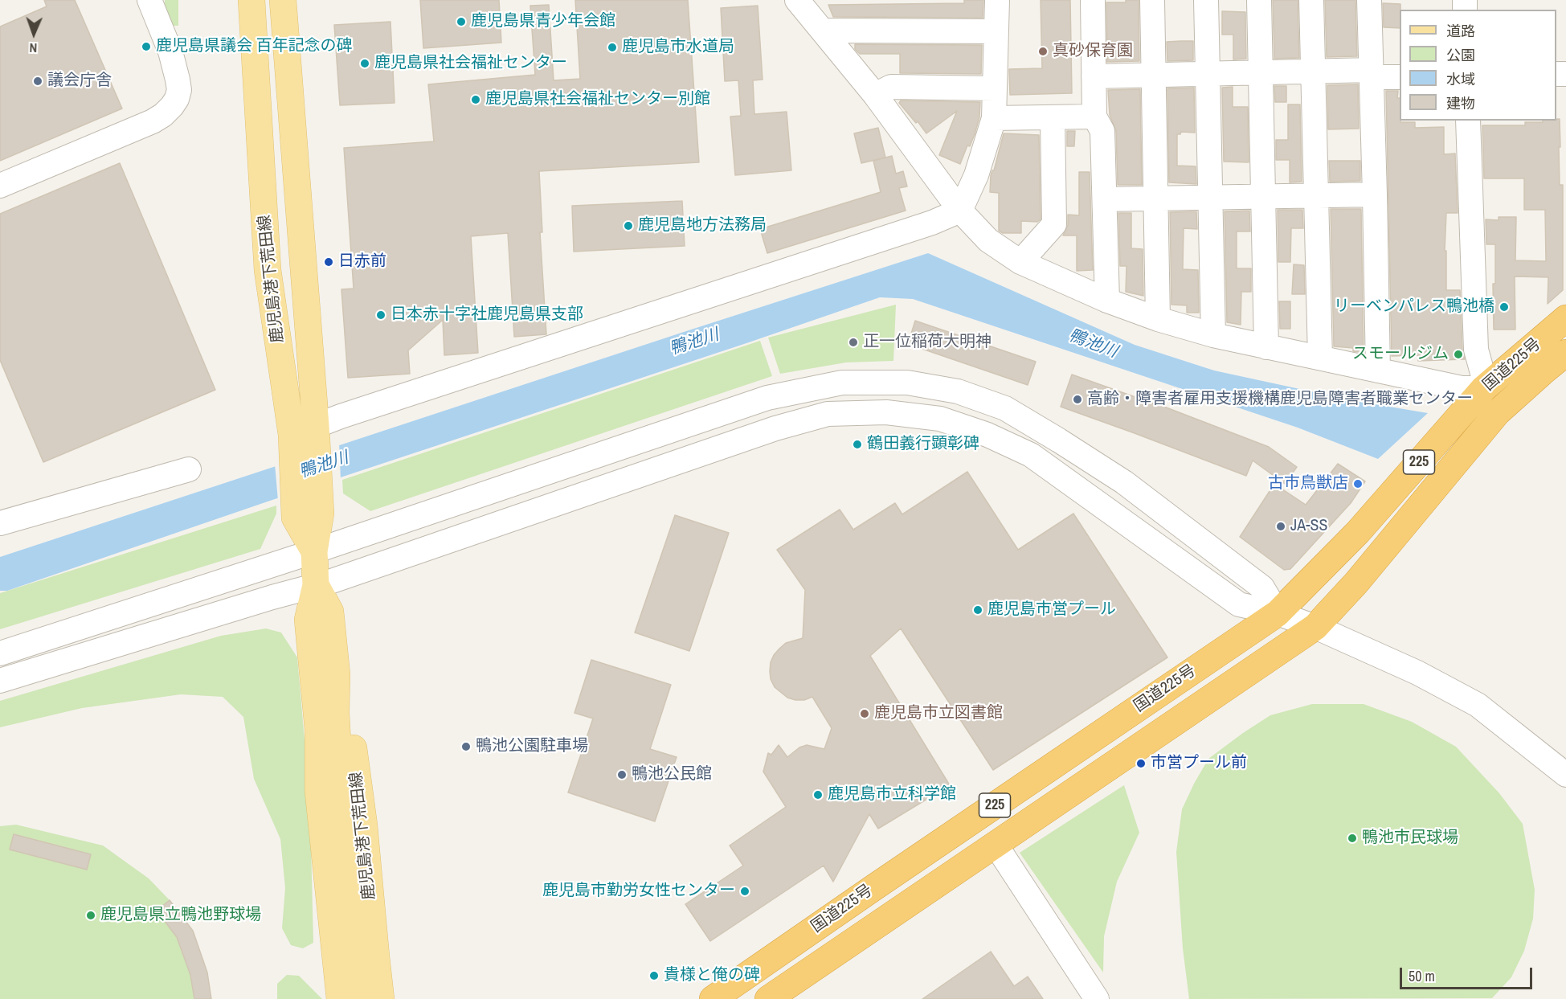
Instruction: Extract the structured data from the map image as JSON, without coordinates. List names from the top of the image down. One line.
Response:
{"streets":{"highway":["国道225号","225"],"main road":["鹿児島港下荒田線"]},"water":["鴨池川"],"places":["鹿児島県青少年会館","鹿児島県議会 百年記念の碑","鹿児島市水道局","真砂保育園","鹿児島県社会福祉センター","議会庁舎","鹿児島県社会福祉センター別館","鹿児島地方法務局","日赤前","リーベンパレス鴨池橋","日本赤十字社鹿児島県支部","正一位稲荷大明神","スモールジム","高齢・障害者雇用支援機構鹿児島障害者職業センター","鶴田義行顕彰碑","古市鳥獣店","JA-SS","鹿児島市営プール","鹿児島市立図書館","鴨池公園駐車場","市営プール前","鴨池公民館","鹿児島市立科学館","鴨池市民球場","鹿児島市勤労女性センター","鹿児島県立鴨池野球場","貴様と俺の碑"],"legend":["道路","公園","水域","建物"],"scale_bar":"50 m","north":"bottom"}
